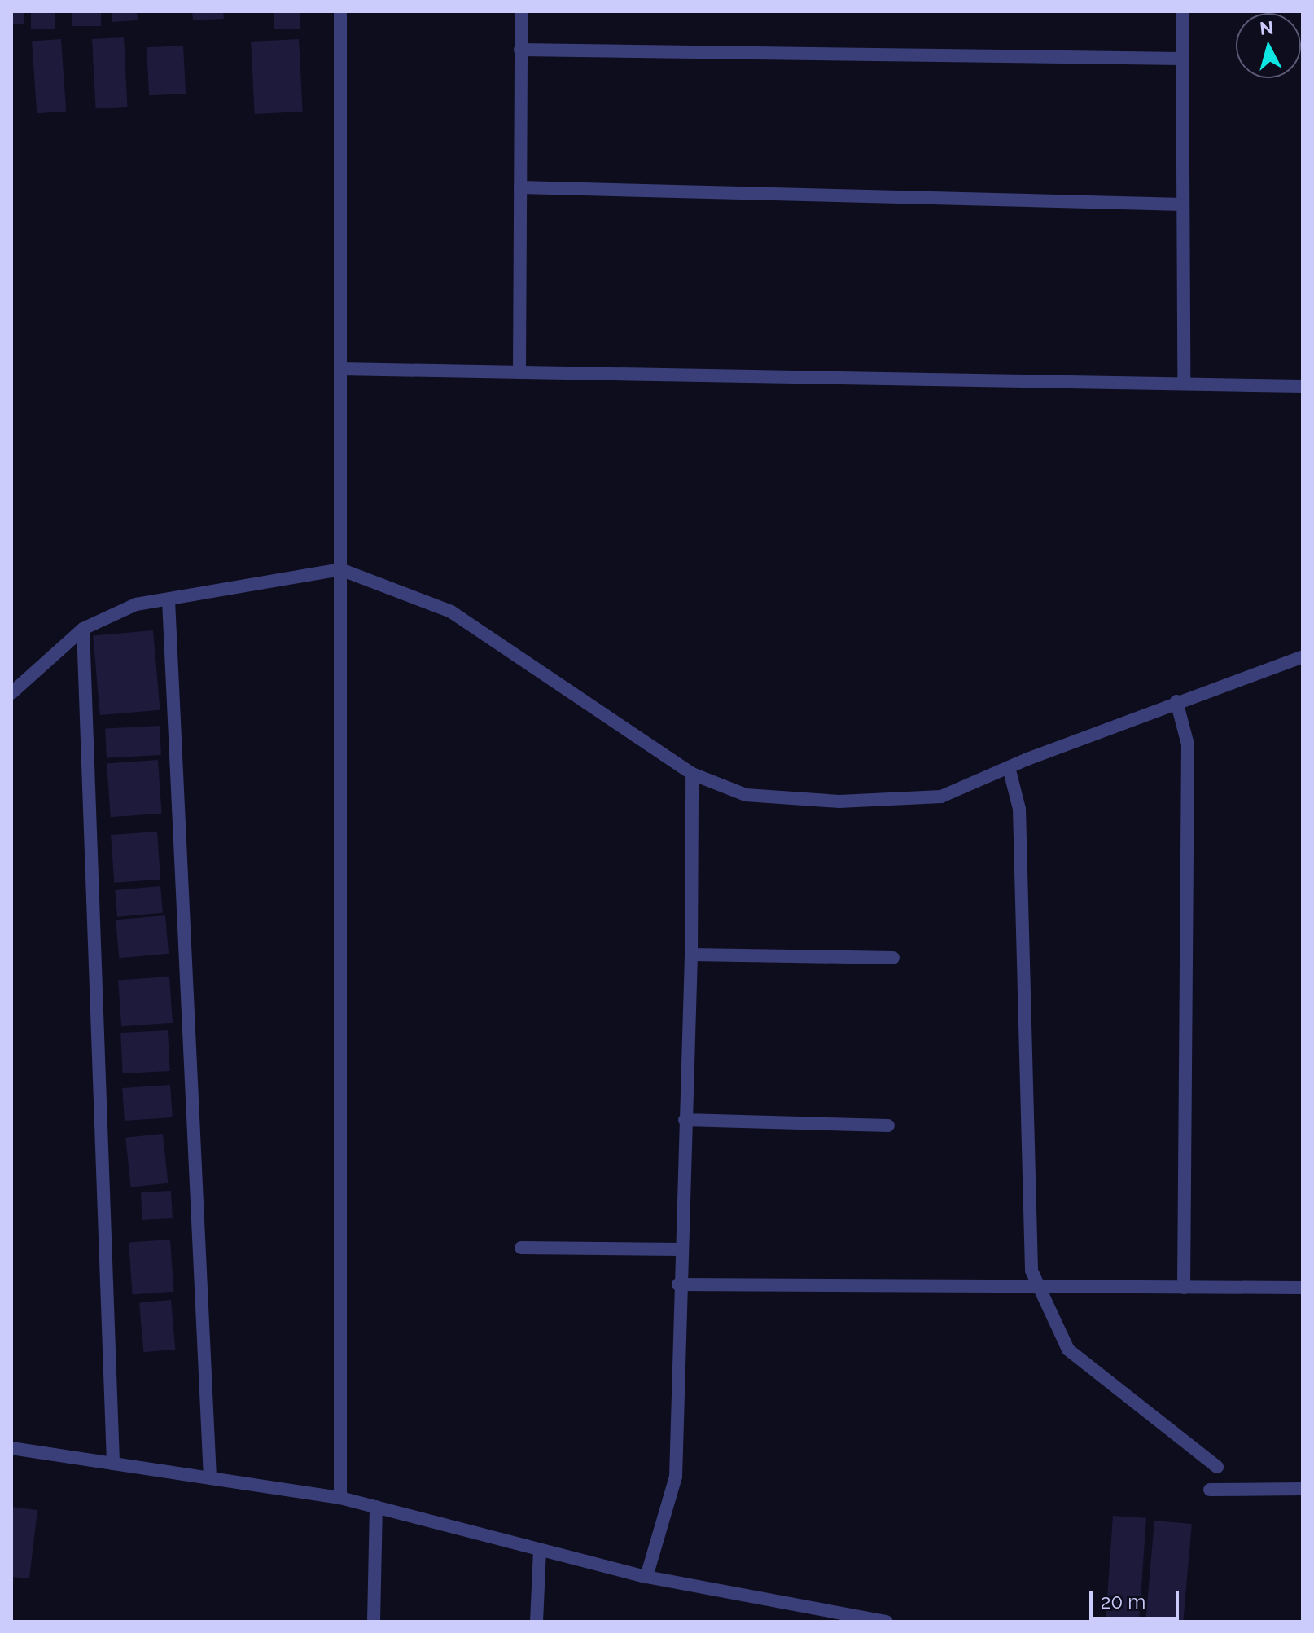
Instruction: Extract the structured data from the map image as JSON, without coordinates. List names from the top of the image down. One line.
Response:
{"scale_bar":"20 m","north":"top"}
